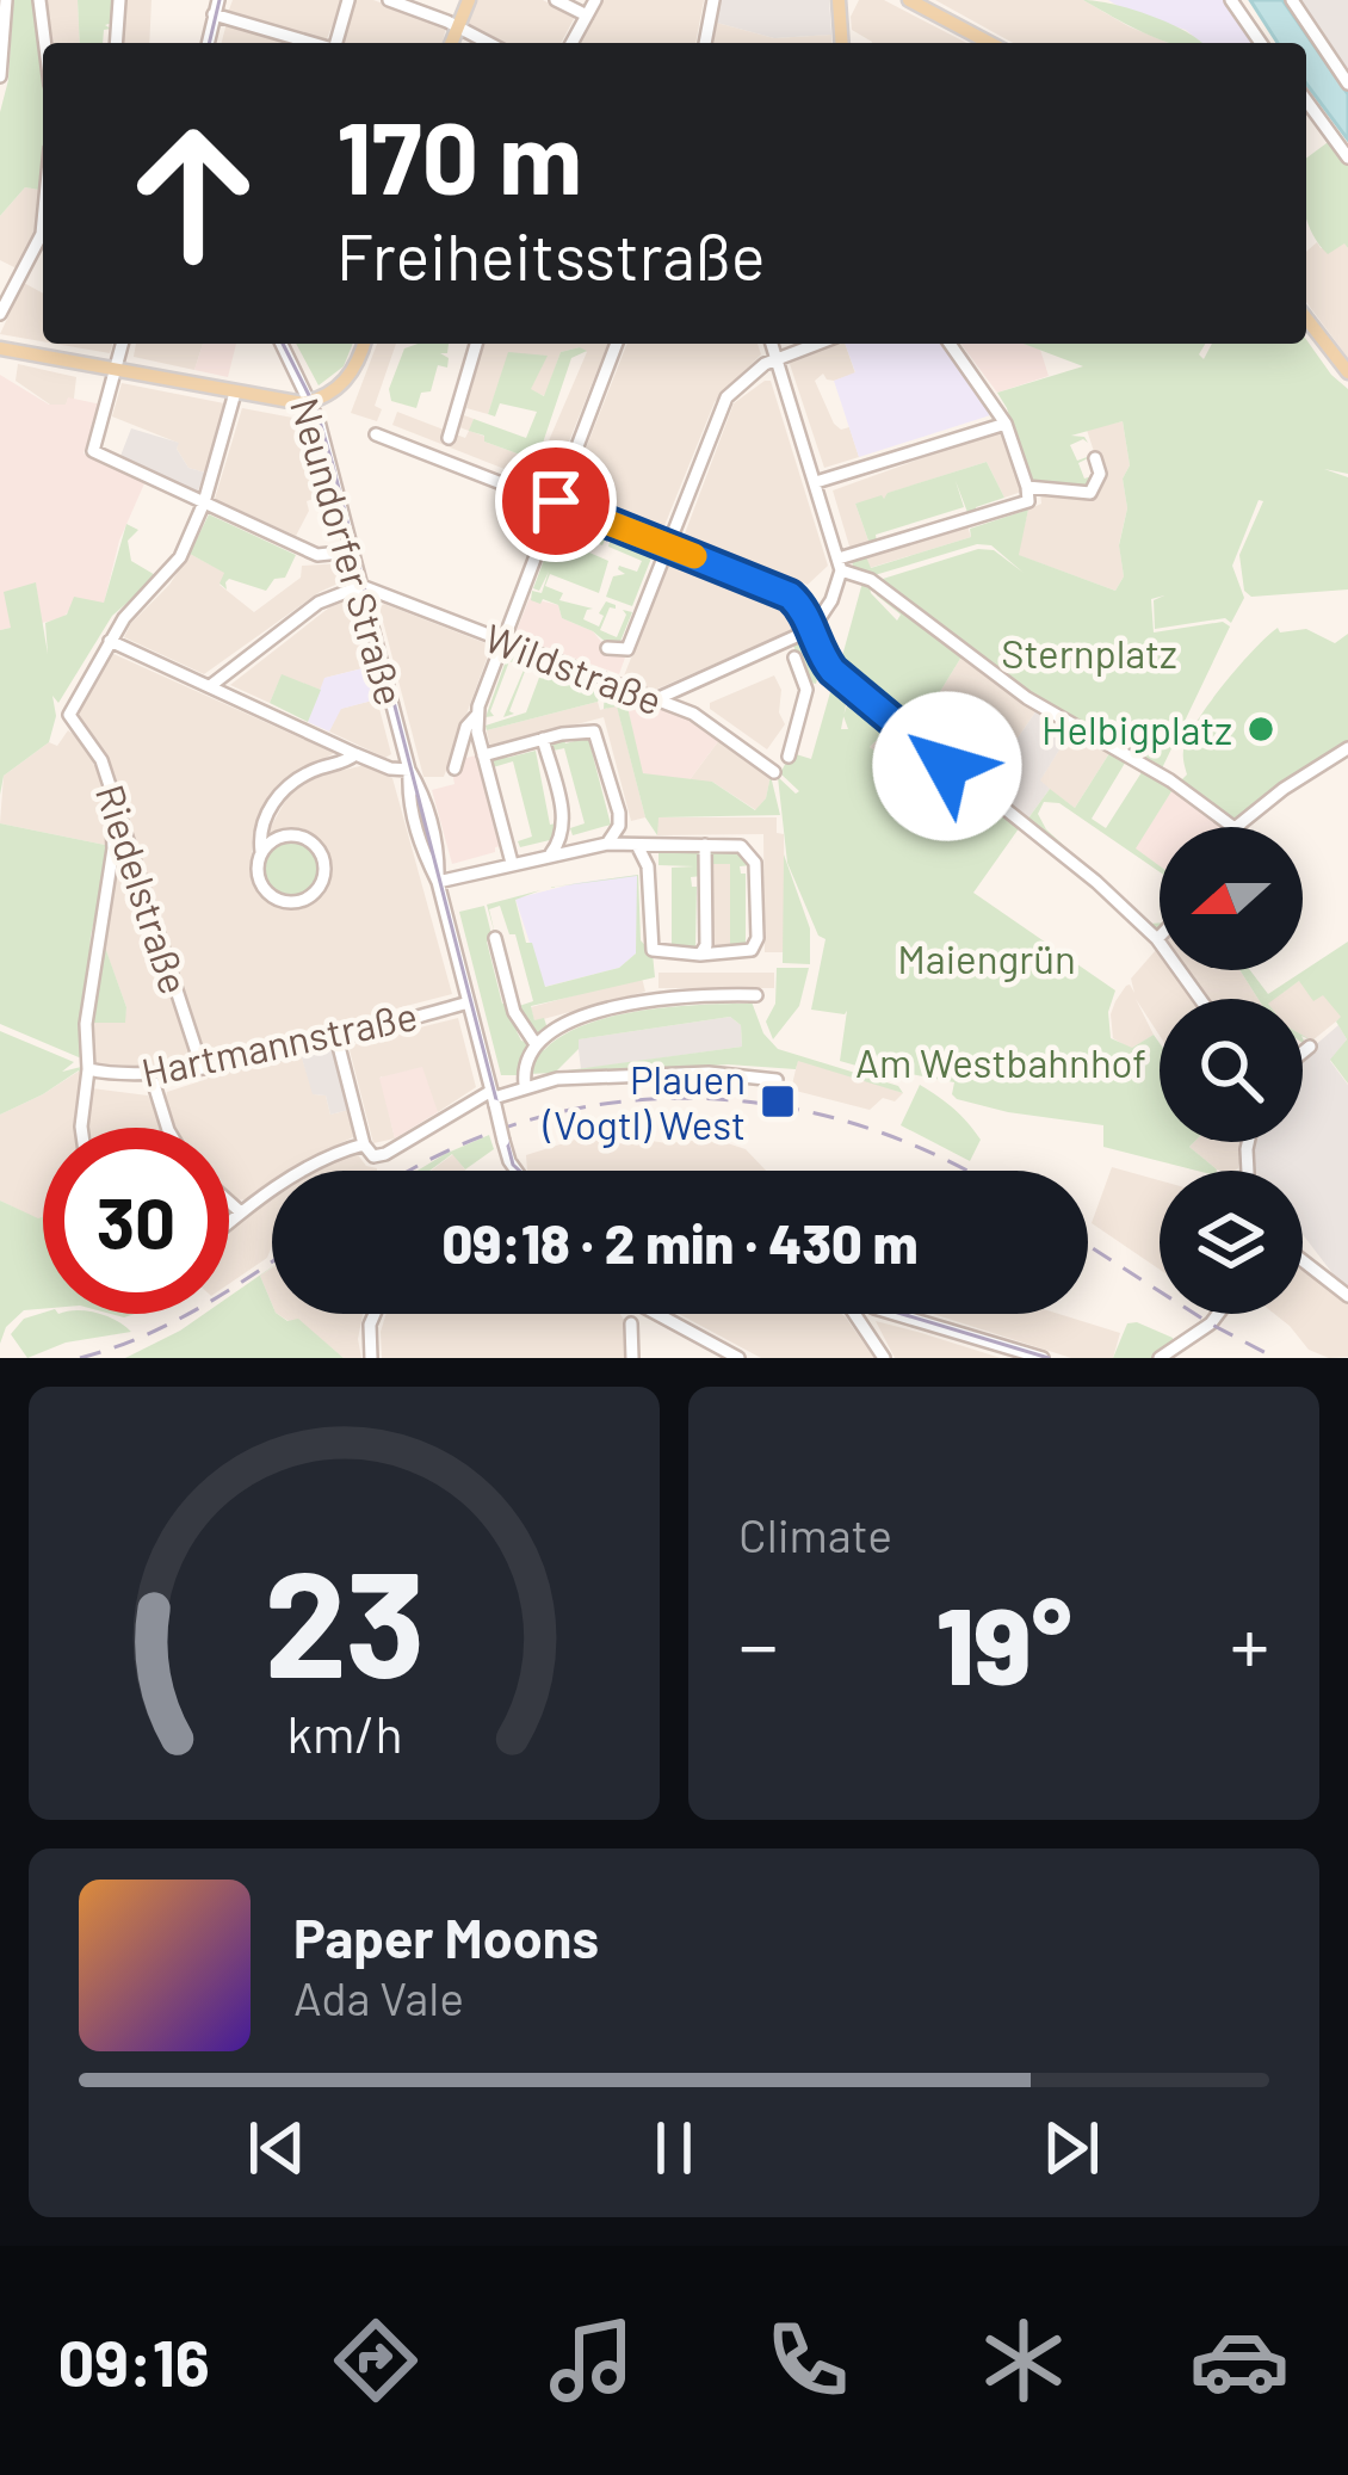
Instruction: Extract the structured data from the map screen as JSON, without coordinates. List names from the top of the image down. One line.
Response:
{"streets":{"street":["Neundorfer Straße","Wildstraße","Riedelstraße","Hartmannstraße"]},"crossings":[["Neundorfer Straße","Wildstraße"],["Neundorfer Straße","Hartmannstraße"],["Riedelstraße","Hartmannstraße"]],"parks":["Sternplatz","Maiengrün","Am Westbahnhof"],"places":{"other":["Helbigplatz"],"transit":["Plauen (Vogtl) West"]},"north":"left","page":{"turn":["170 m","Freiheitsstraße"],"limit":"30","trip":"09:18 · 2 min · 430 m","tile":"Climate","heat":["−","19°","+"],"song":["Paper Moons","Ada Vale"],"tabs":"09:16","gauge":["23","km/h"]}}
